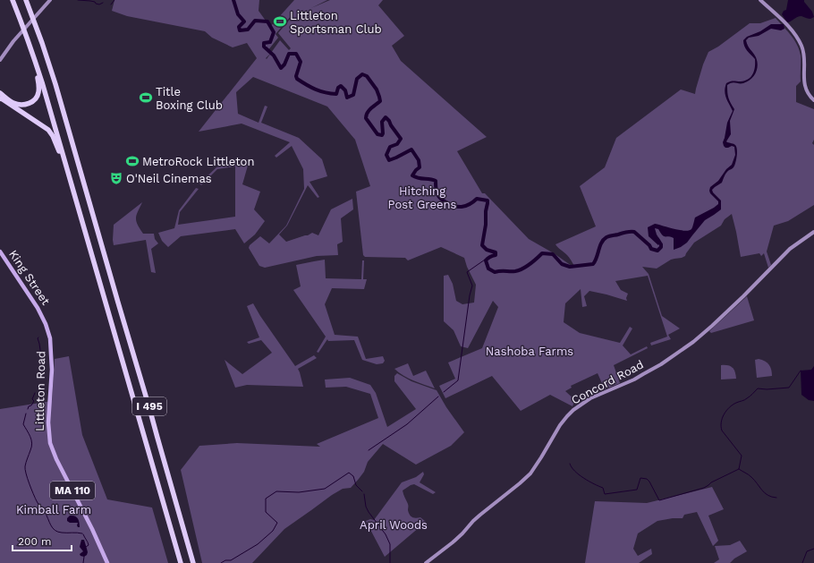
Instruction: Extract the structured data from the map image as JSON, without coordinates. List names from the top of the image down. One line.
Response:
{"streets":{"highway":["I 495"],"main road":["King Street","Concord Road","Littleton Road","MA 110"]},"crossings":[["King Street","Littleton Road"]],"parks":["Hitching Post Greens","Nashoba Farms","Kimball Farm","April Woods"],"places":{"sports":["Littleton Sportsman Club","Title Boxing Club","MetroRock Littleton"],"theatre":["O'Neil Cinemas"]},"scale_bar":"200 m"}
